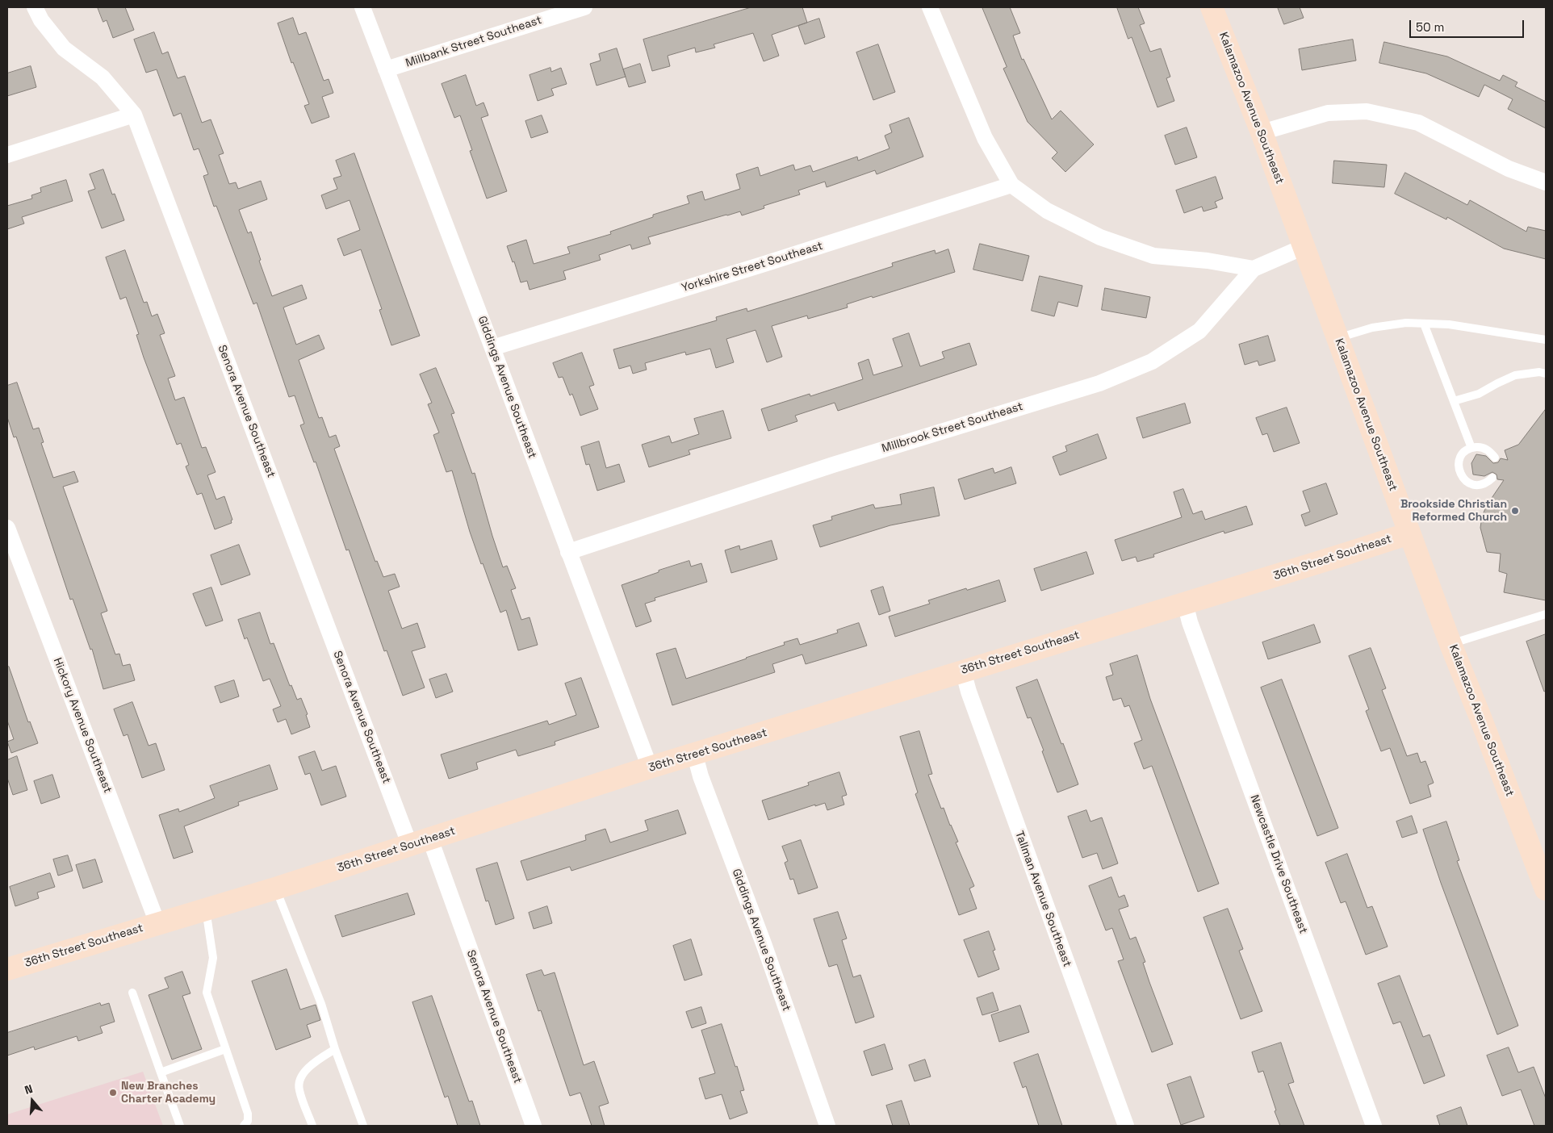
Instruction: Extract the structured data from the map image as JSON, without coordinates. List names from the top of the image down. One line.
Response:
{"streets":{"street":["Millbank Street Southeast","Kalamazoo Avenue Southeast","Yorkshire Street Southeast","Giddings Avenue Southeast","Senora Avenue Southeast","Millbrook Street Southeast","36th Street Southeast","Hickory Avenue Southeast","Newcastle Drive Southeast","Tallman Avenue Southeast"]},"crossings":[["Millbank Street Southeast","Giddings Avenue Southeast"],["Kalamazoo Avenue Southeast","Millbrook Street Southeast"],["Kalamazoo Avenue Southeast","36th Street Southeast"],["Yorkshire Street Southeast","Giddings Avenue Southeast"],["Giddings Avenue Southeast","Millbrook Street Southeast"],["Giddings Avenue Southeast","36th Street Southeast"],["Senora Avenue Southeast","36th Street Southeast"],["36th Street Southeast","Hickory Avenue Southeast"],["36th Street Southeast","Newcastle Drive Southeast"],["36th Street Southeast","Tallman Avenue Southeast"]],"places":["Brookside Christian Reformed Church","New Branches Charter Academy"],"scale_bar":"50 m","north":"top"}
